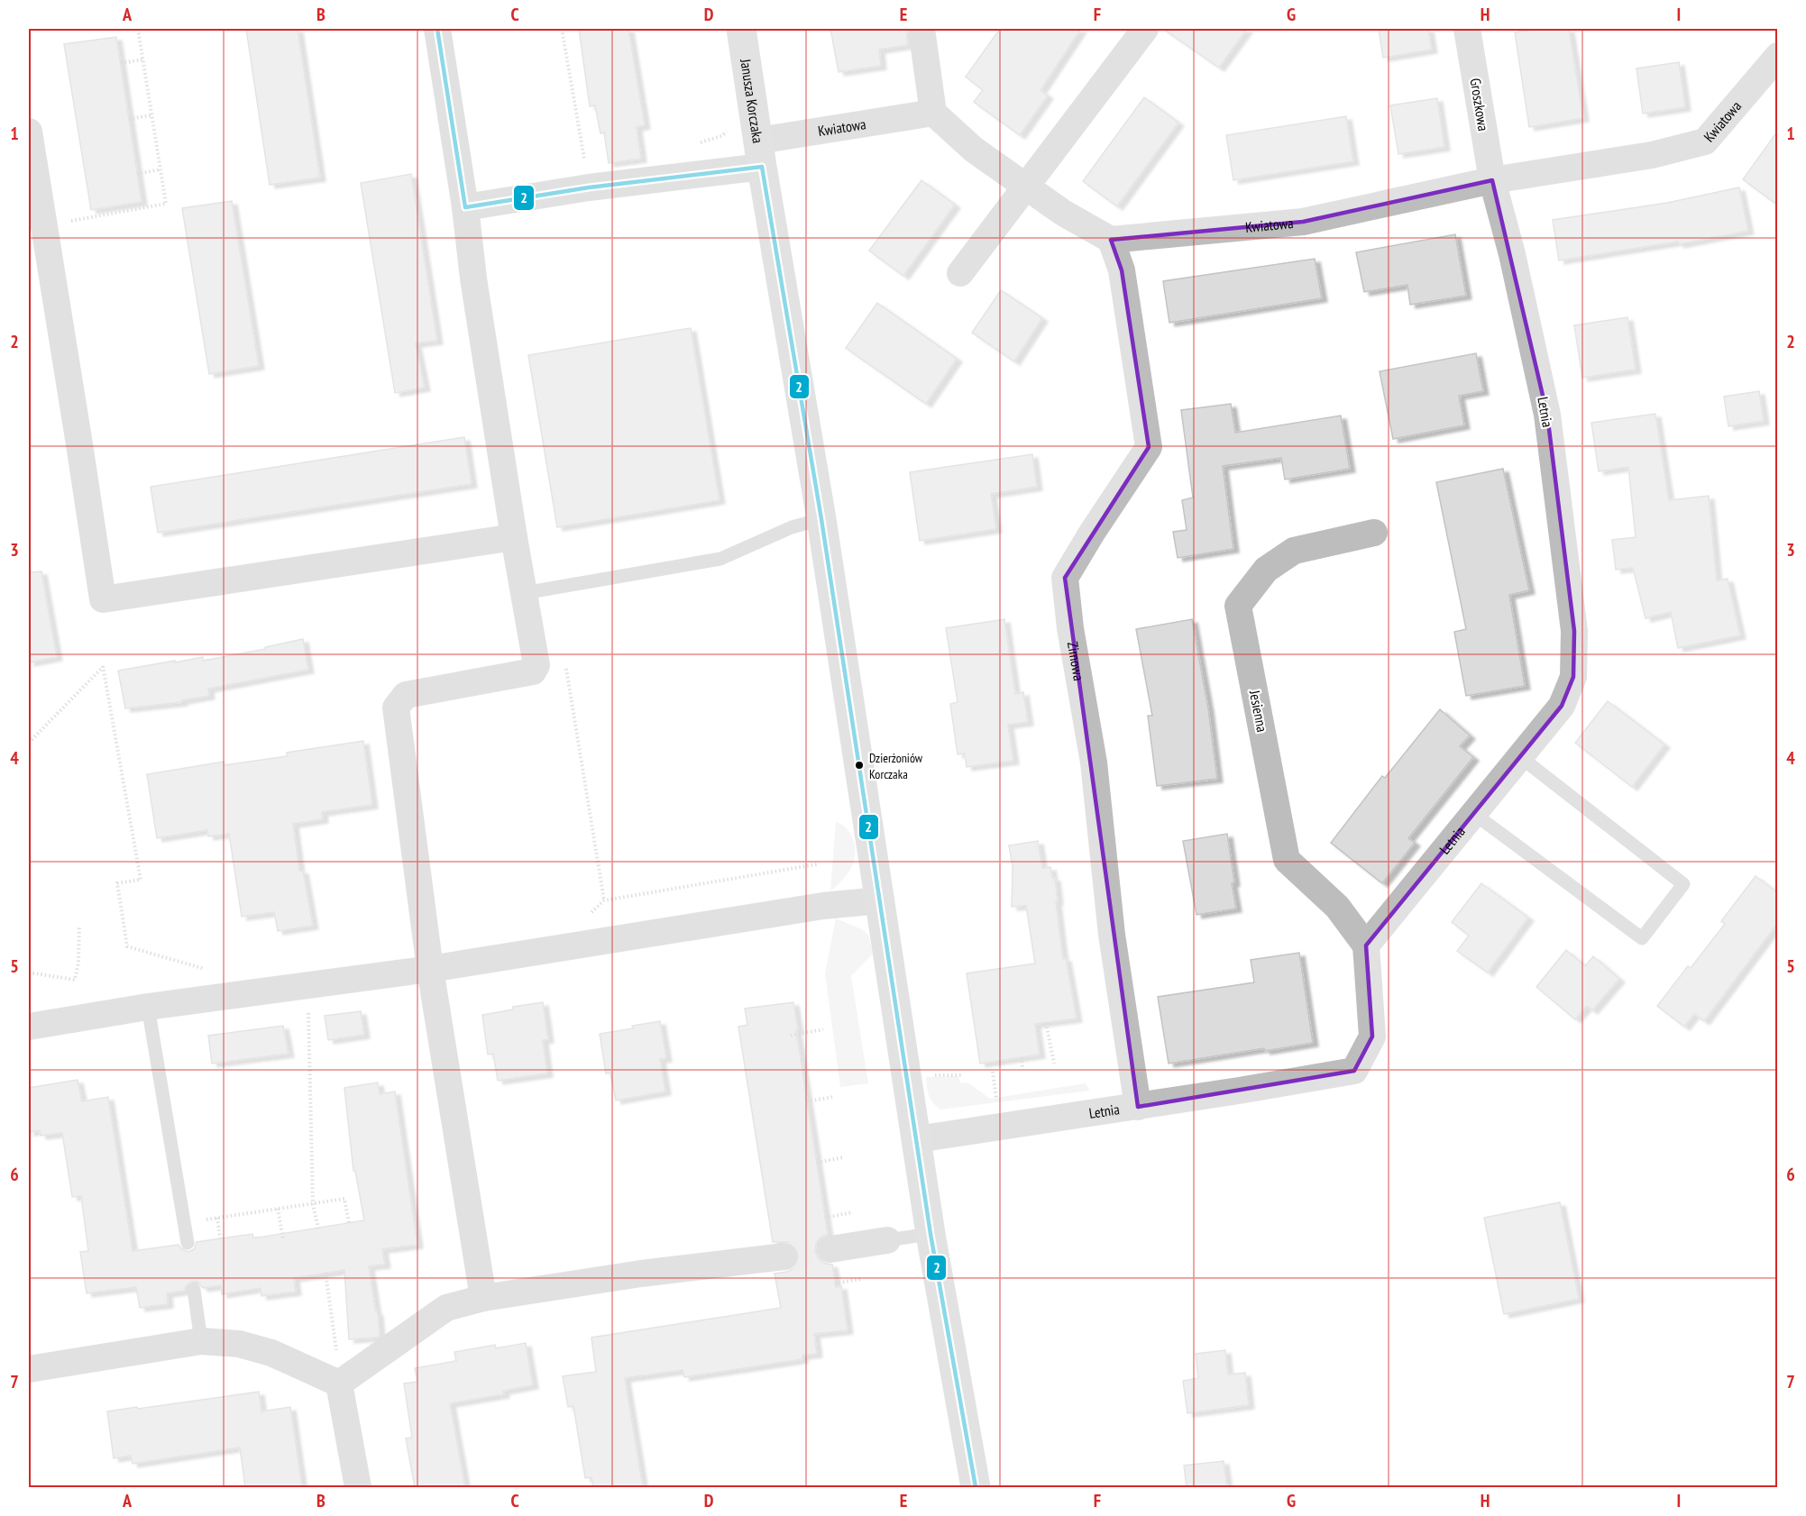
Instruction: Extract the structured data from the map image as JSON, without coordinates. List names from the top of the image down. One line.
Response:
{"streets":{"street":["Janusza Korczaka","Groszkowa","Kwiatowa","Letnia","Zimowa","Jesienna"]},"crossings":[["Janusza Korczaka","Kwiatowa"],["Janusza Korczaka","Letnia"],["Groszkowa","Kwiatowa"],["Groszkowa","Letnia"],["Kwiatowa","Letnia"],["Kwiatowa","Zimowa"],["Letnia","Zimowa"],["Letnia","Jesienna"]],"places":["Dzierżoniów Korczaka"],"lines":["transit line 2"],"grid":{"columns":["A","B","C","D","E","F","G","H","I"],"rows":["1","2","3","4","5","6","7"]}}
